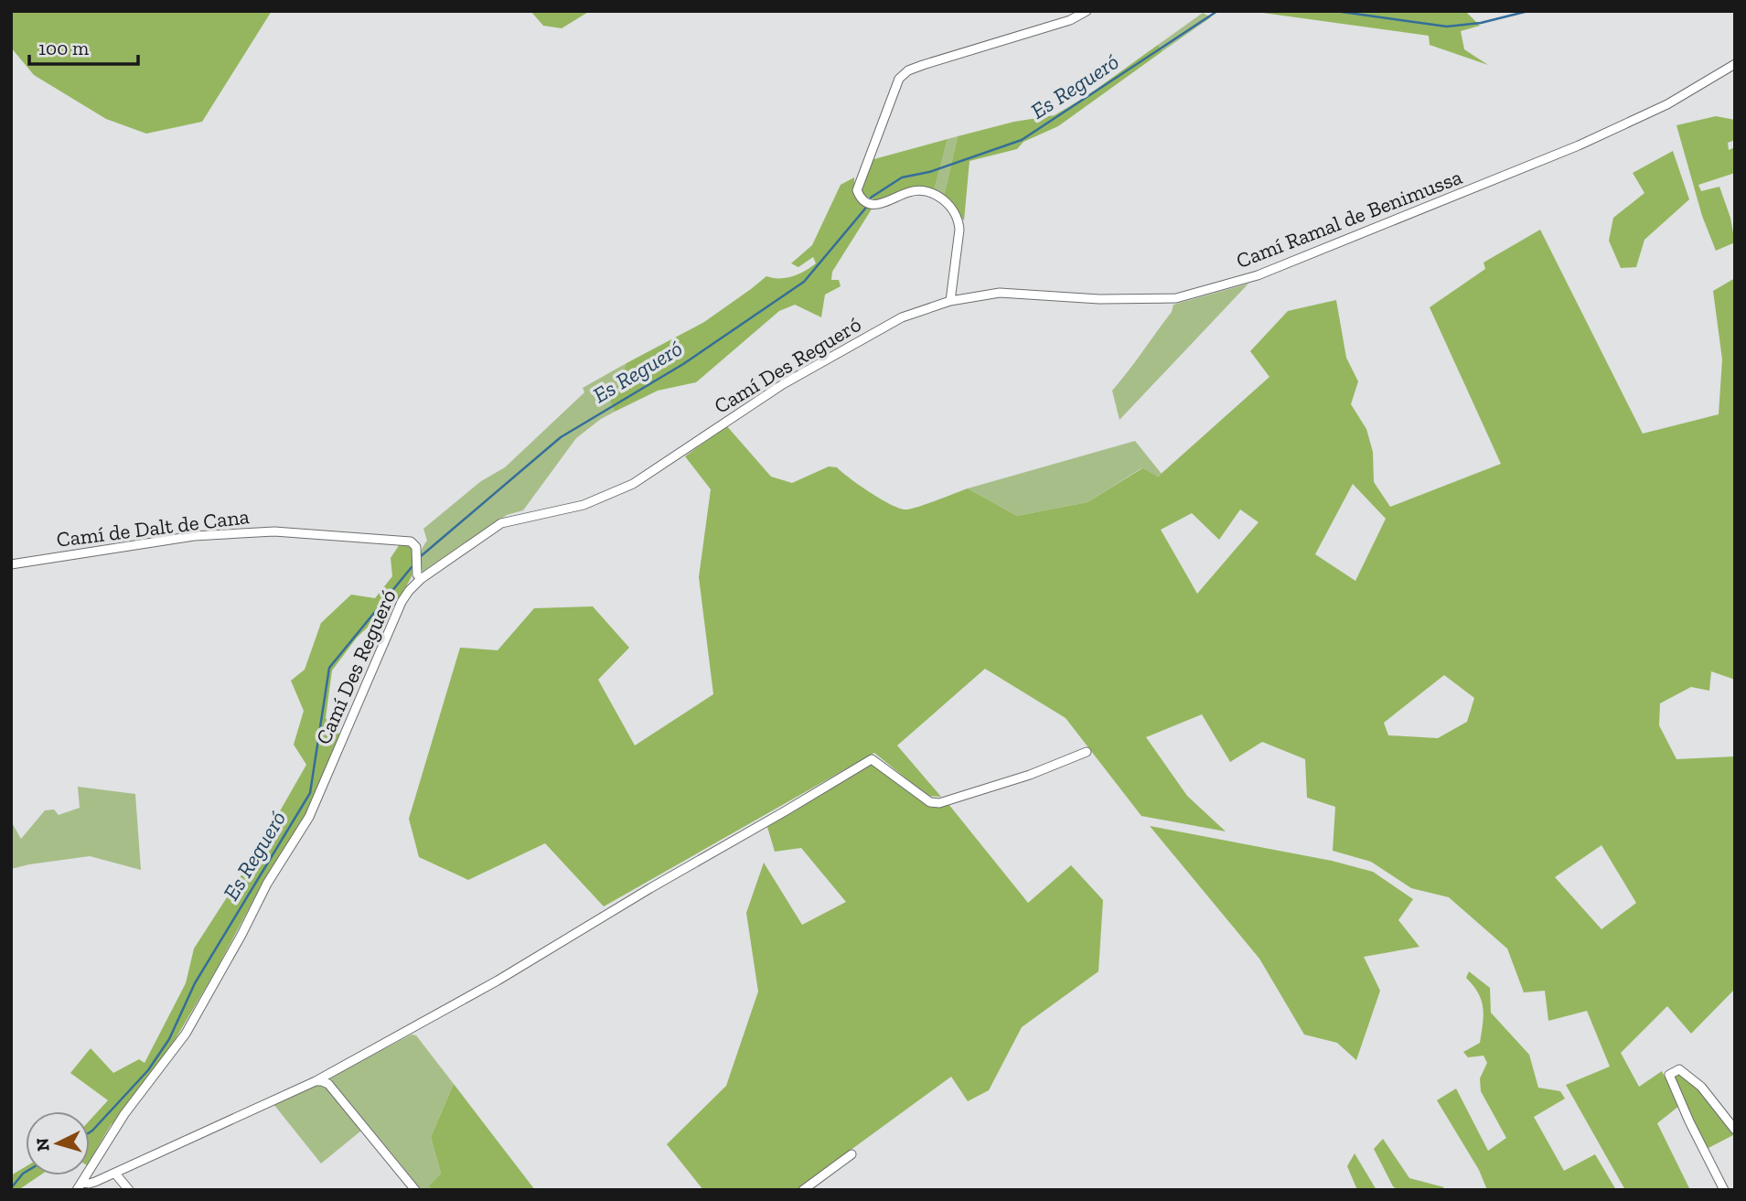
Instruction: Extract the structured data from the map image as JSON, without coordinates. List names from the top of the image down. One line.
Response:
{"streets":{"street":["Camí Ramal de Benimussa","Camí Des Regueró","Camí de Dalt de Cana"]},"crossings":[["Camí Ramal de Benimussa","Camí Des Regueró"],["Camí Des Regueró","Camí de Dalt de Cana"]],"water":["Es Regueró"],"scale_bar":"100 m","north":"left"}
